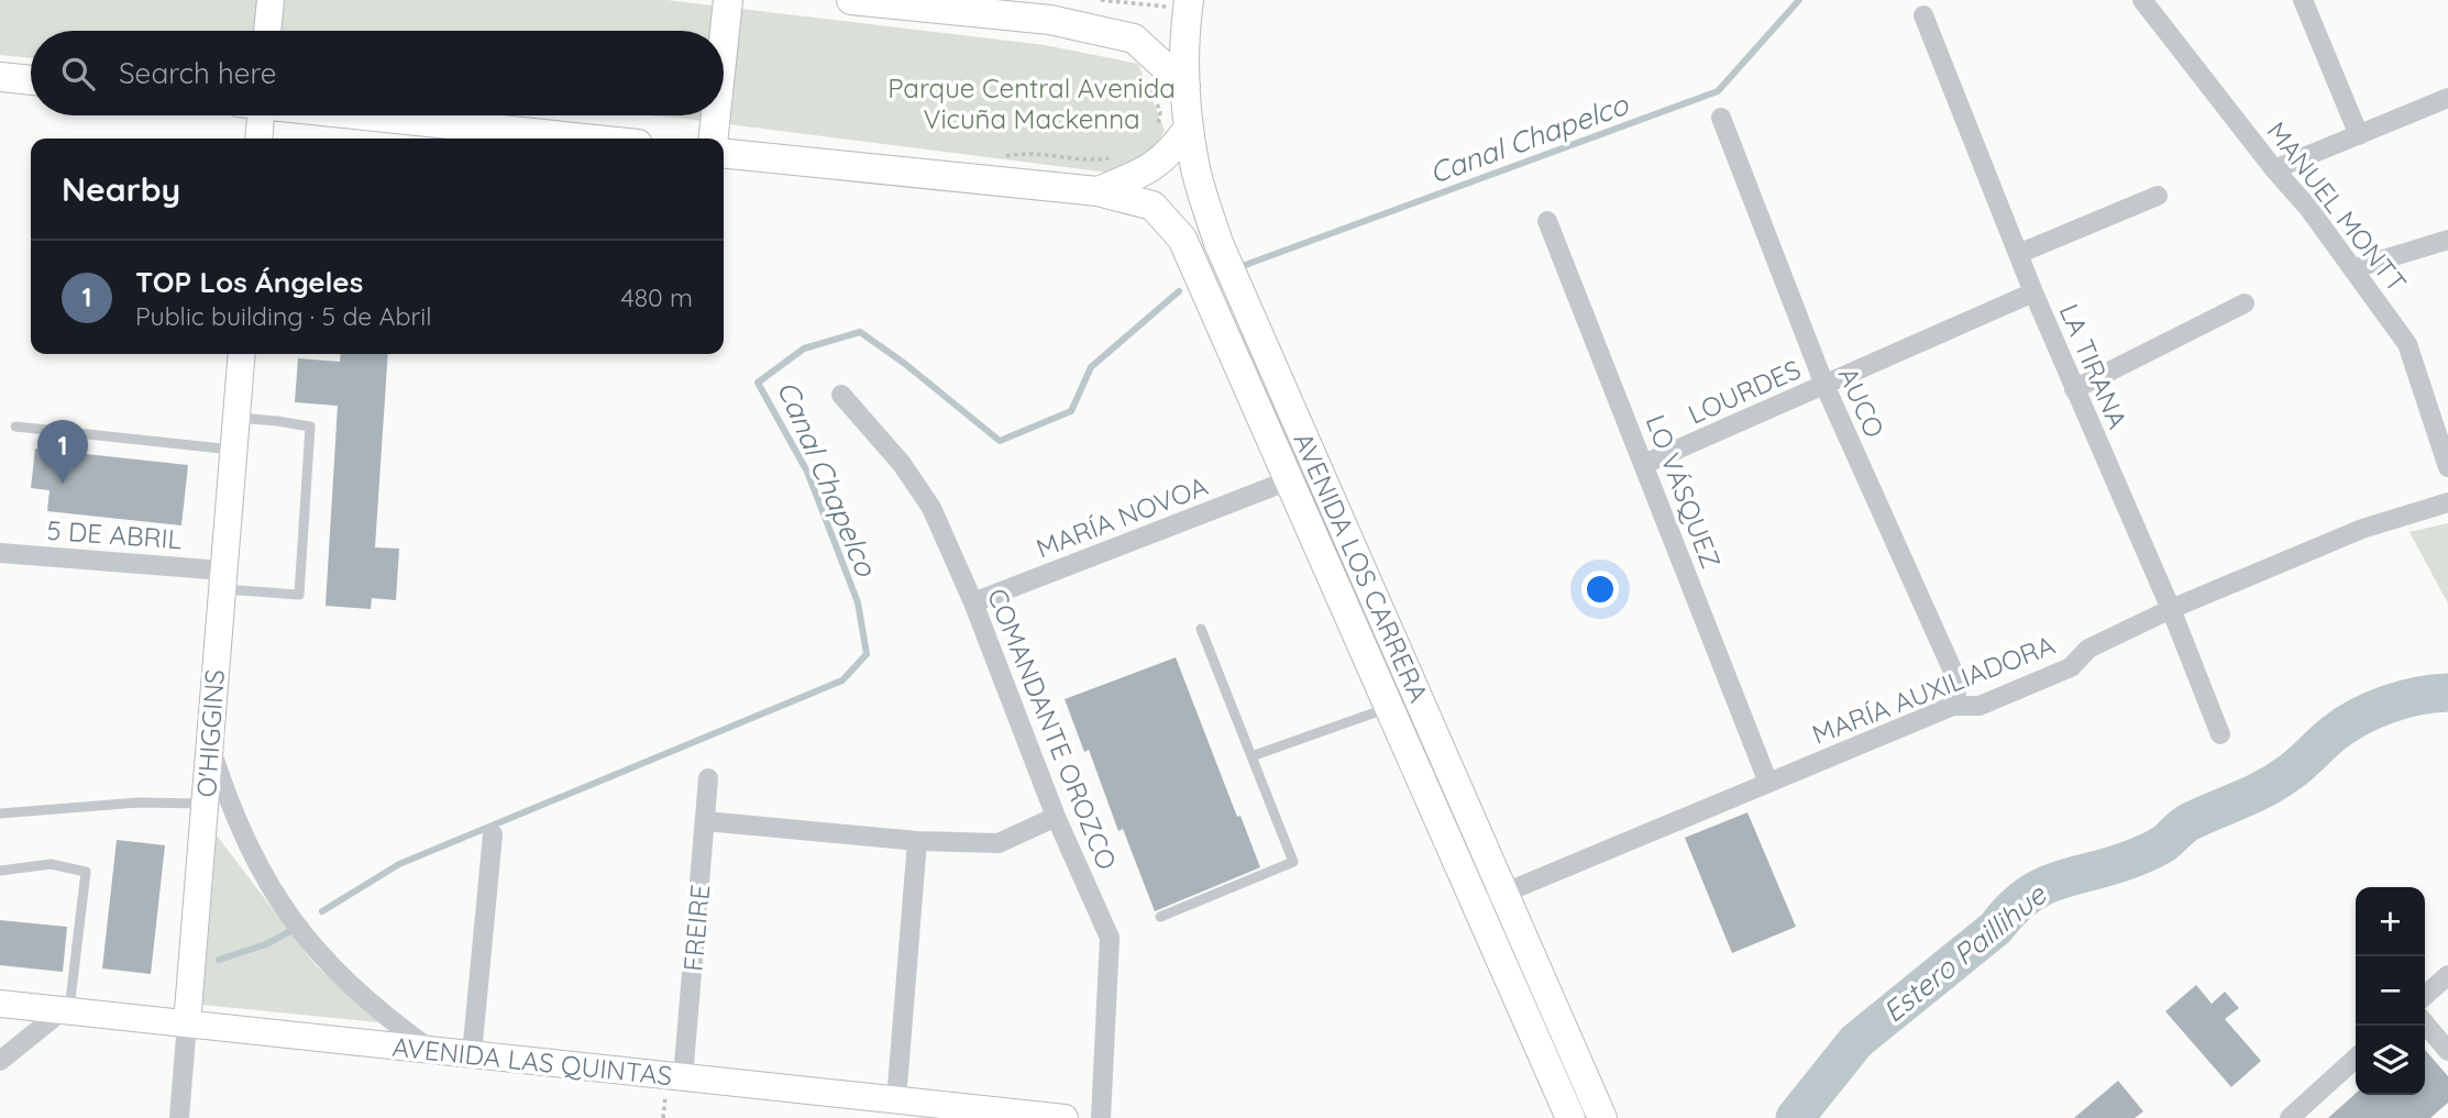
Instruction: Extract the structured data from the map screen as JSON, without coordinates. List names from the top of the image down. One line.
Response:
{"streets":{"main road":["AVENIDA LOS CARRERA"],"street":["MANUEL MONTT","LA TIRANA","LOURDES","AUCO","LO VÁSQUEZ","MARÍA NOVOA","5 DE ABRIL","MARÍA AUXILIADORA","COMANDANTE OROZCO","O'HIGGINS","FREIRE","AVENIDA LAS QUINTAS"]},"crossings":[["LA TIRANA","LOURDES"],["LA TIRANA","MARÍA AUXILIADORA"],["LOURDES","AUCO"],["LOURDES","LO VÁSQUEZ"],["AUCO","MARÍA AUXILIADORA"],["LO VÁSQUEZ","MARÍA AUXILIADORA"],["MARÍA NOVOA","AVENIDA LOS CARRERA"],["MARÍA NOVOA","COMANDANTE OROZCO"],["5 DE ABRIL","O'HIGGINS"],["AVENIDA LOS CARRERA","MARÍA AUXILIADORA"],["O'HIGGINS","AVENIDA LAS QUINTAS"],["FREIRE","AVENIDA LAS QUINTAS"]],"water":["Canal Chapelco","Estero Paillihue"],"parks":["Parque Central Avenida Vicuña Mackenna"],"page":{"search":"Search here","heading":"Nearby","list":[{"mark":"1","name":"TOP Los Ángeles","note":"Public building · 5 de Abril","value":"480 m"}],"pins":"1","map_buttons":["+","−"]}}
